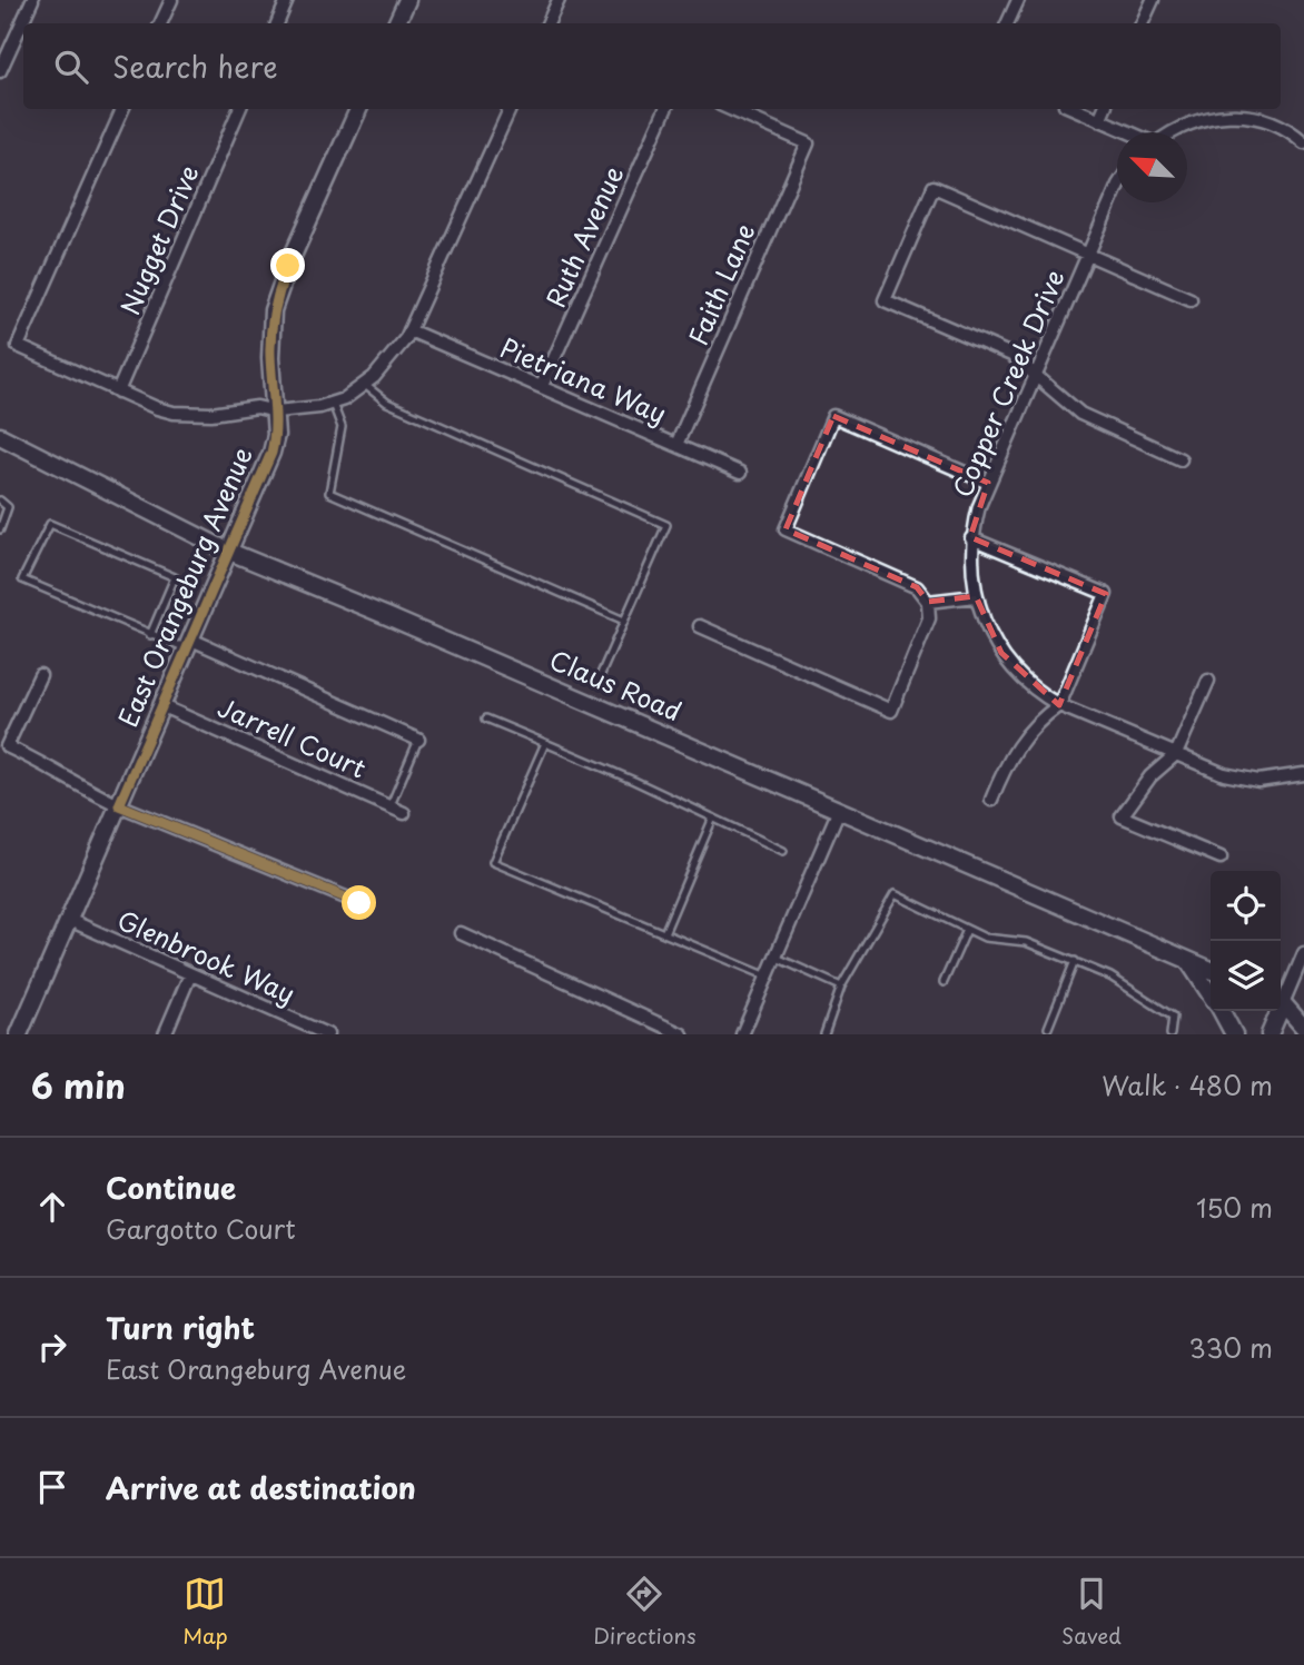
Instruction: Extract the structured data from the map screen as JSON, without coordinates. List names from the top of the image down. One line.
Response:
{"streets":{"main road":["East Orangeburg Avenue","Claus Road"],"street":["Ruth Avenue","Nugget Drive","Faith Lane","Pietriana Way","Copper Creek Drive","Jarrell Court","Glenbrook Way"]},"crossings":[["Ruth Avenue","Pietriana Way"],["Faith Lane","Pietriana Way"],["East Orangeburg Avenue","Claus Road"],["East Orangeburg Avenue","Jarrell Court"],["East Orangeburg Avenue","Glenbrook Way"]],"north":"top left","page":{"search":"Search here","heading":["6 min","Walk · 480 m"],"list":[["Continue","Gargotto Court","150 m"],["Turn right","East Orangeburg Avenue","330 m"],"Arrive at destination"],"nav":["Map","Directions","Saved"]}}
